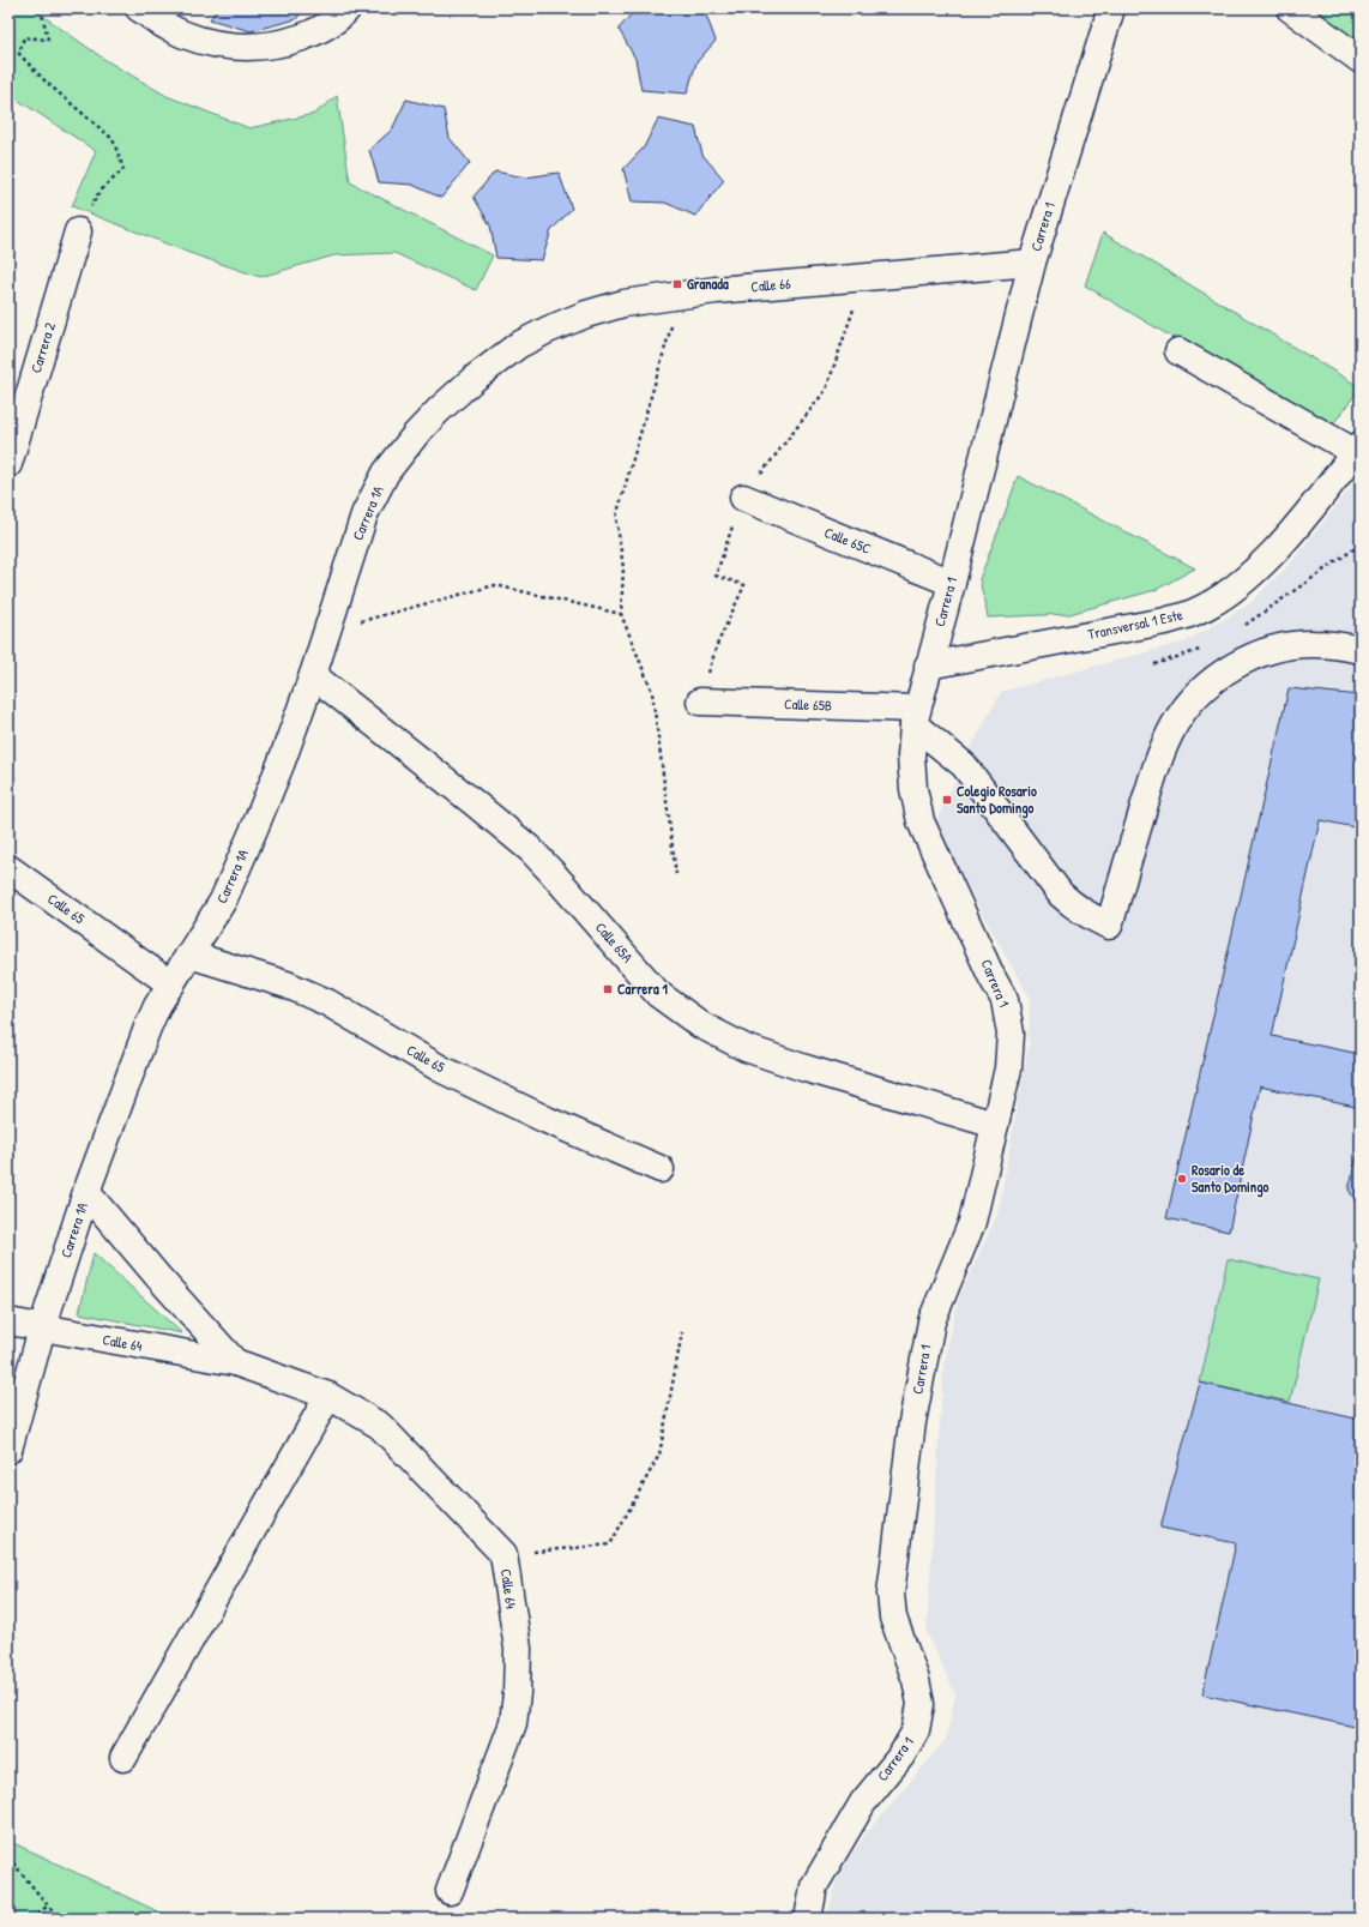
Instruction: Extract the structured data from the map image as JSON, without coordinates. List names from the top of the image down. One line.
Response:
{"streets":{"street":["Carrera 1","Calle 66","Carrera 2","Carrera 1A","Calle 65C","Transversal 1 Este","Calle 65B","Calle 65","Calle 65A","Calle 64"]},"crossings":[["Carrera 1","Calle 66"],["Carrera 1","Calle 65C"],["Carrera 1","Transversal 1 Este"],["Carrera 1","Calle 65B"],["Carrera 1","Calle 65A"],["Calle 66","Carrera 1A"],["Carrera 1A","Calle 65"],["Carrera 1A","Calle 65A"],["Carrera 1A","Calle 64"]],"places":{"transit":["Granada","Colegio Rosario Santo Domingo","Carrera 1"],"other":["Rosario de Santo Domingo"]}}
